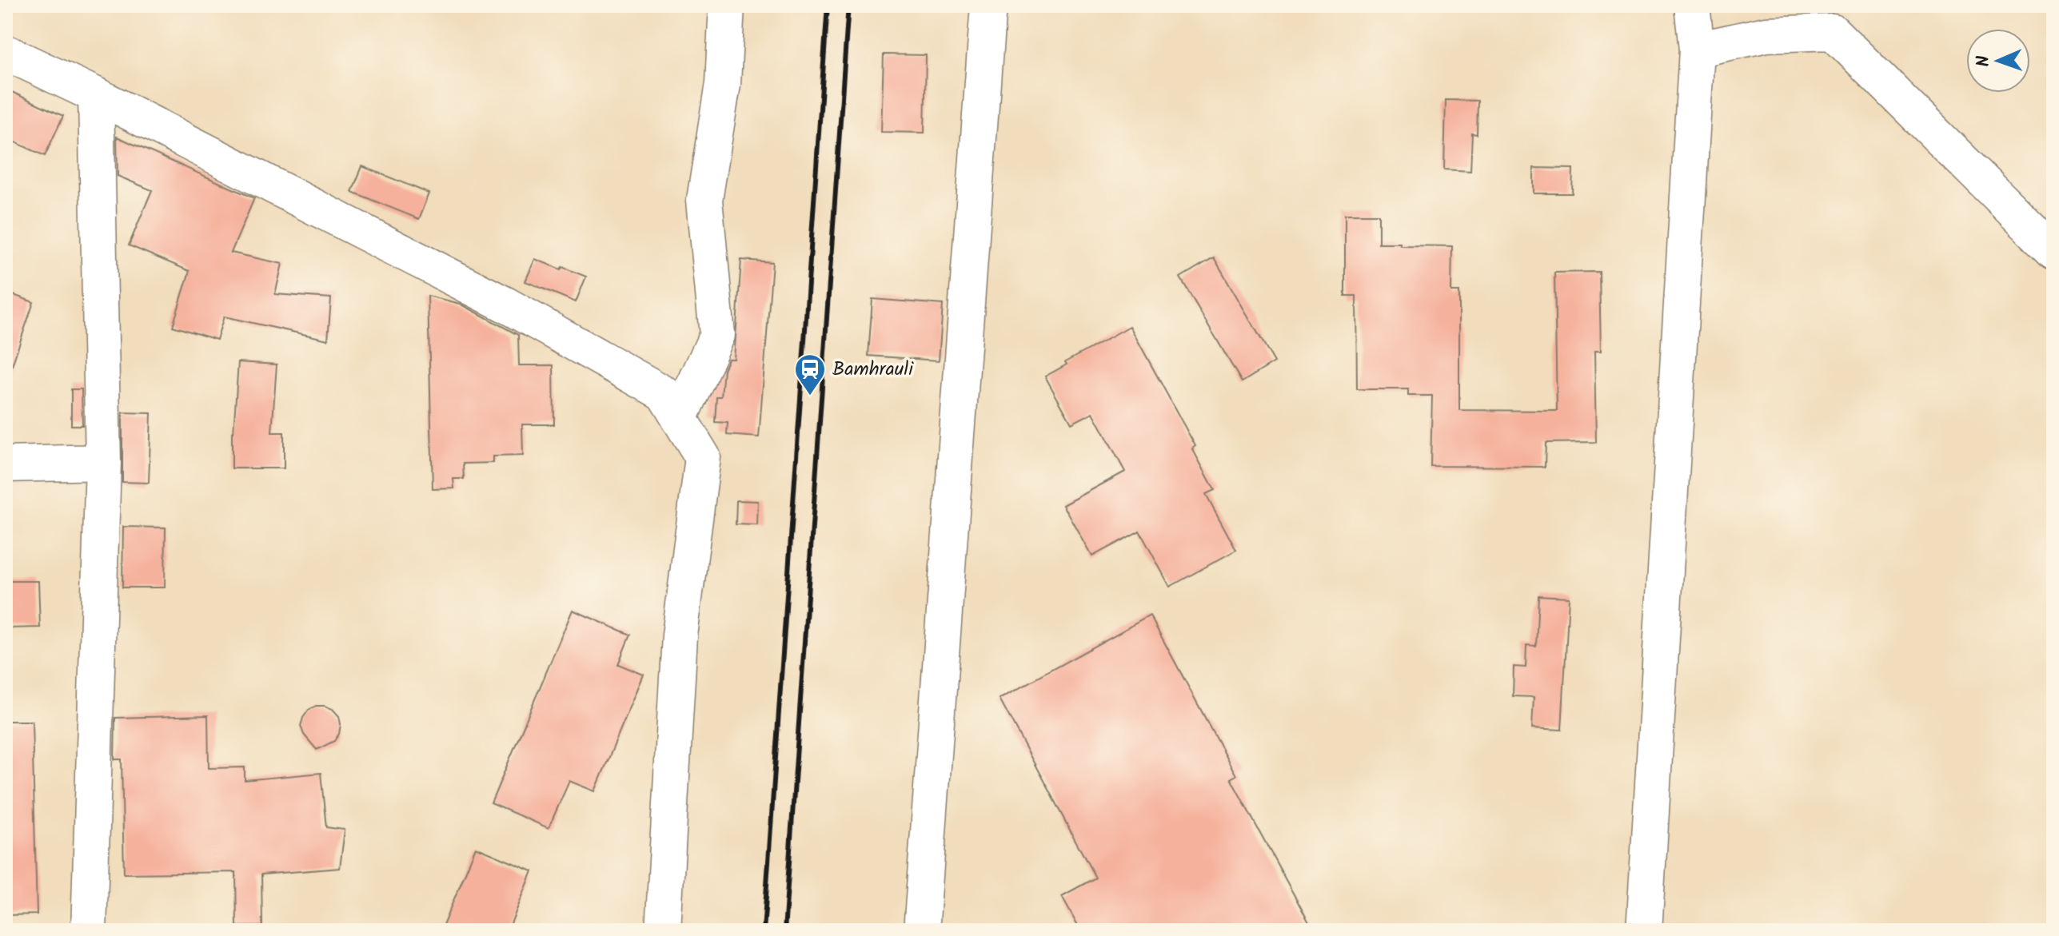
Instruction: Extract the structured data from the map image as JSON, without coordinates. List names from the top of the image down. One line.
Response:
{"places":{"station":["Bamhrauli"]},"north":"left"}
